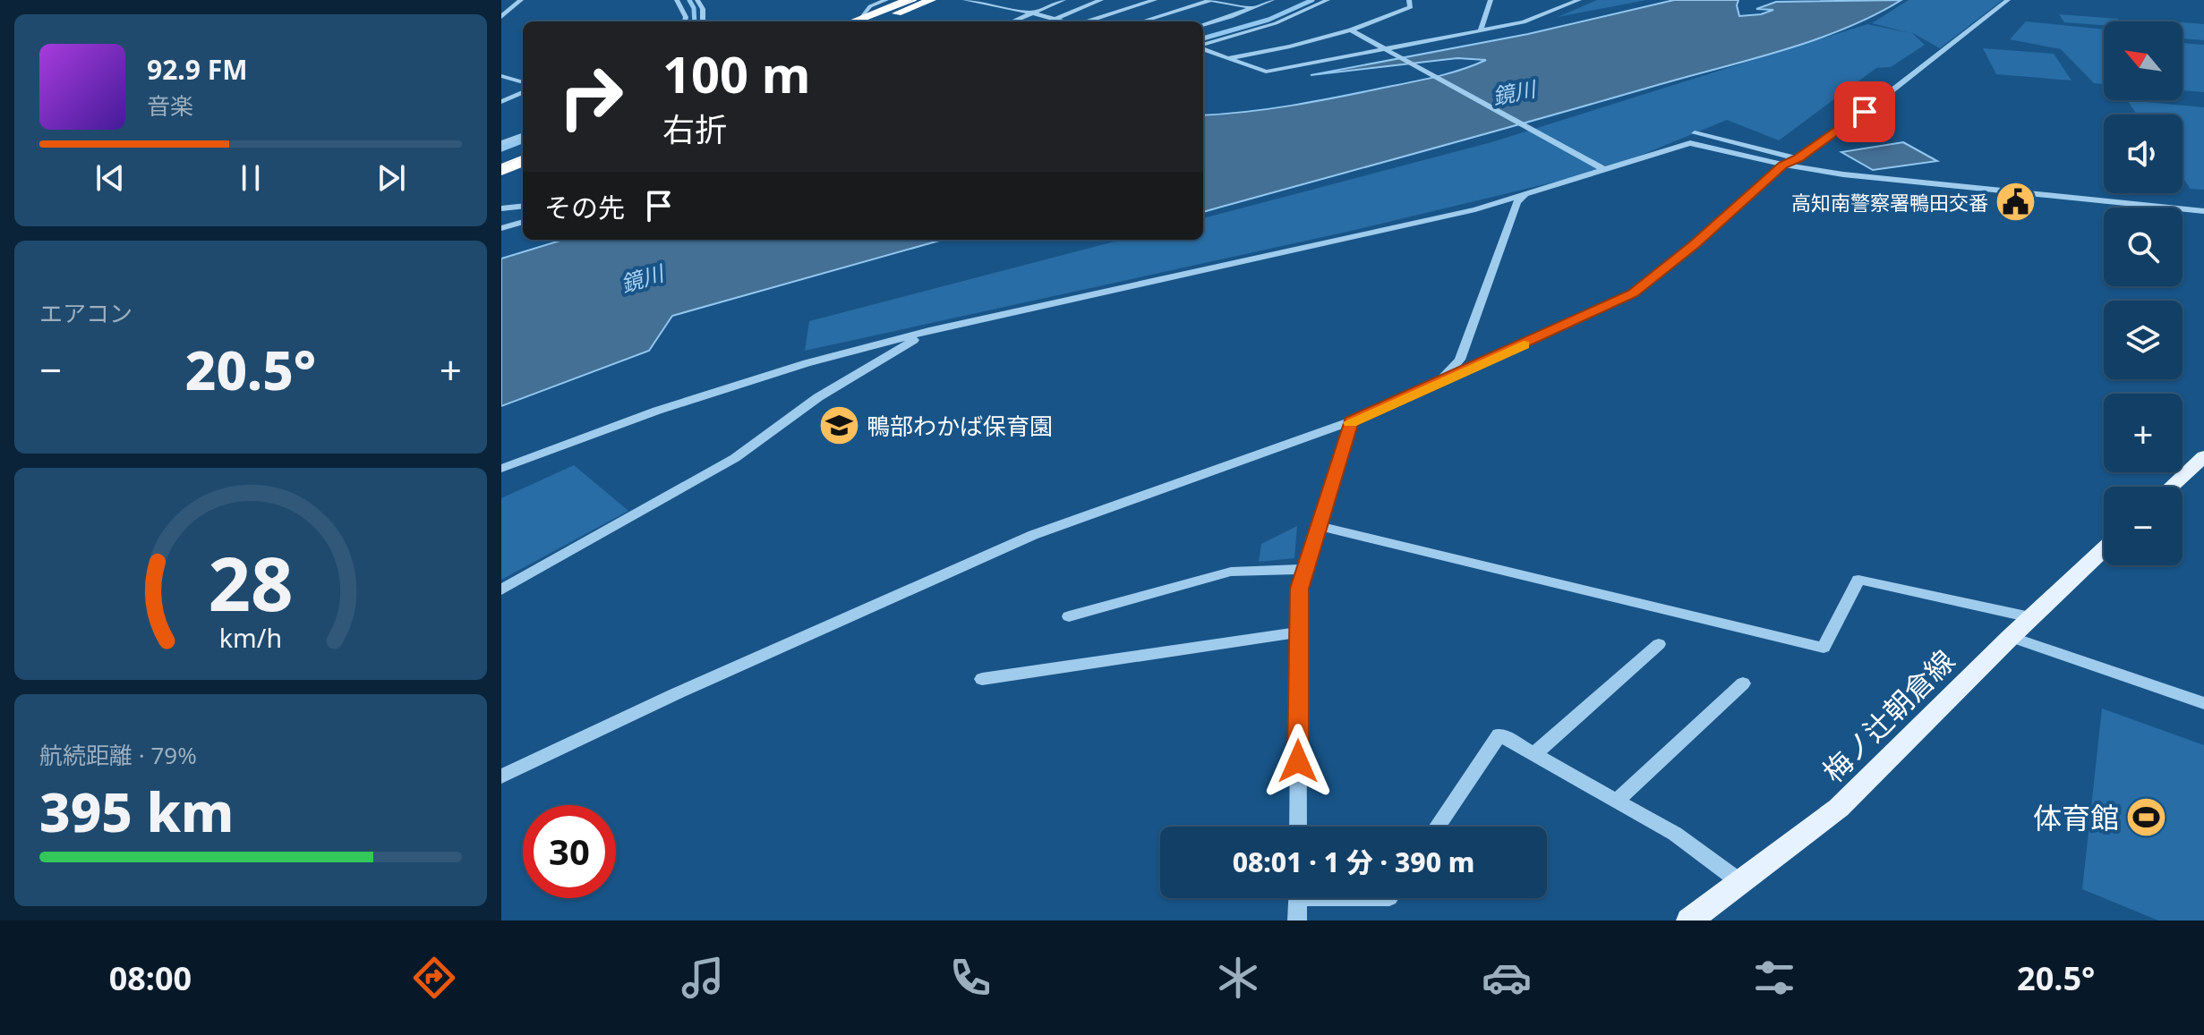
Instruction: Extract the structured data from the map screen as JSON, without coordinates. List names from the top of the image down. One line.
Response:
{"streets":{"main road":["梅ノ辻朝倉線"]},"water":["鏡川"],"places":{"public building":["高知南警察署鴨田交番"],"school or university":["鴨部わかば保育園"],"sports":["体育館"]},"north":"top left","page":{"map_buttons":["+","−"],"turn":["100 m","右折"],"song":["92.9 FM","音楽"],"then":"その先","tile":["エアコン",["航続距離 · 79%","395 km"]],"heat":["−","20.5°","+"],"limit":"30","trip":"08:01 · 1 分 · 390 m","tabs":["08:00","20.5°"],"gauge":["28","km/h"]}}
